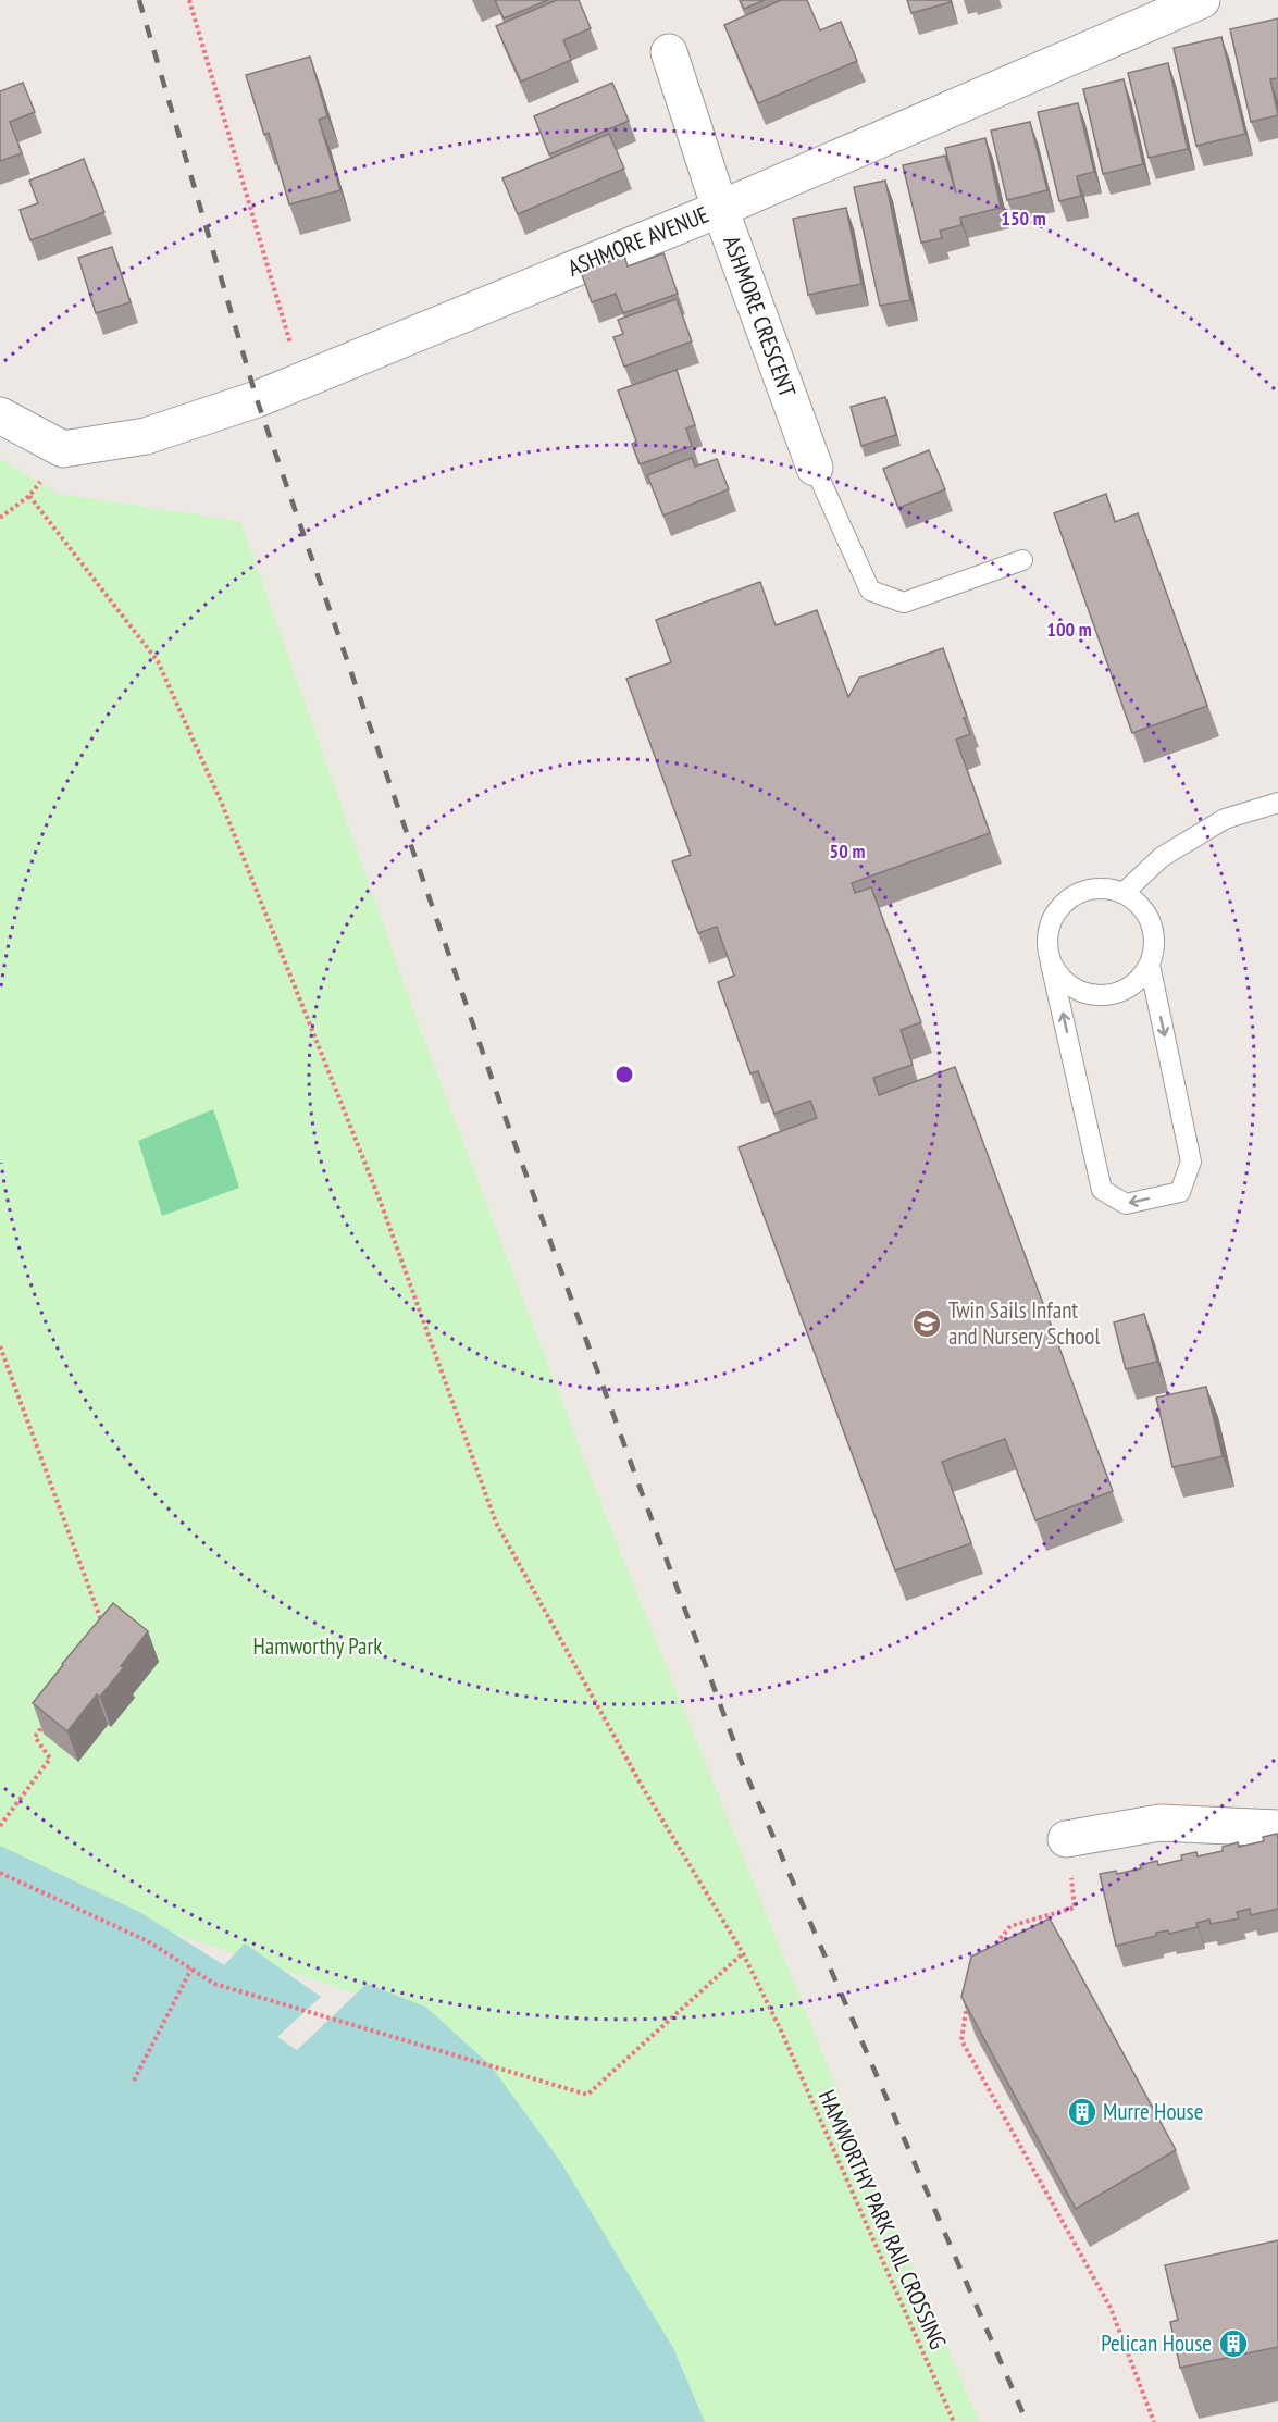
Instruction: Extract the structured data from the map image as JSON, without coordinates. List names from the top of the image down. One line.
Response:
{"streets":{"street":["ASHMORE AVENUE","ASHMORE CRESCENT"],"path":["HAMWORTHY PARK RAIL CROSSING"]},"crossings":[["ASHMORE AVENUE","ASHMORE CRESCENT"]],"parks":["Hamworthy Park"],"places":{"school or university":["Twin Sails Infant and Nursery School"],"building":["Murre House","Pelican House"]},"rings":["150 m","100 m","50 m"]}
